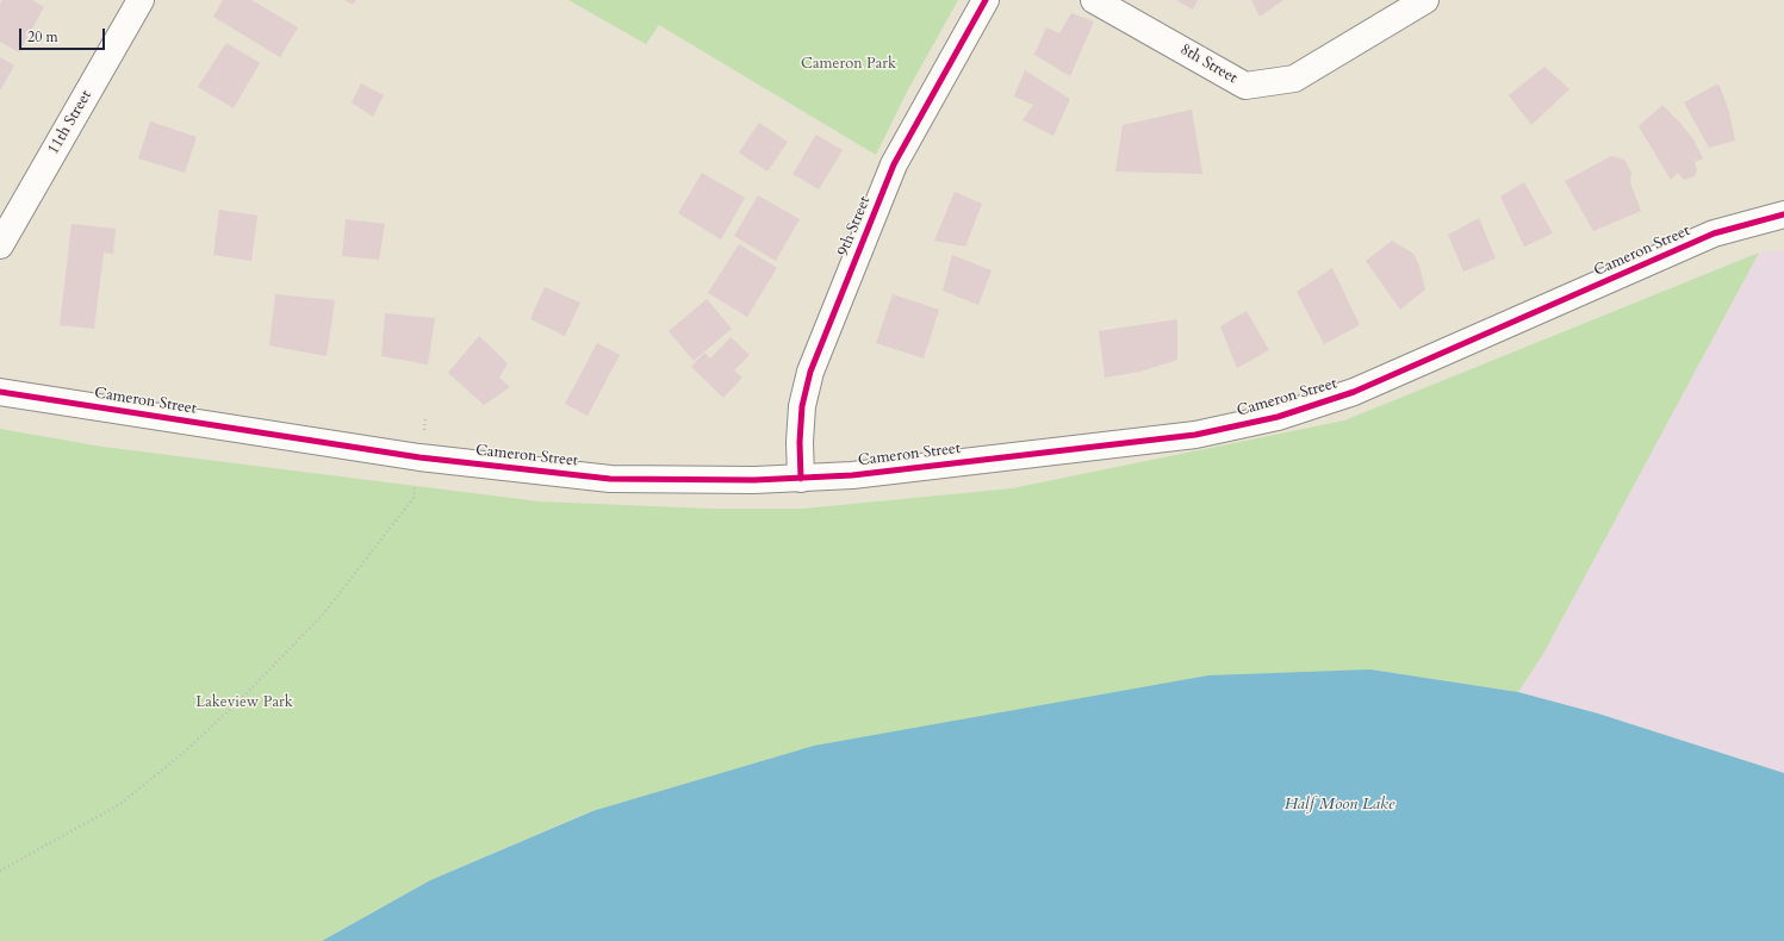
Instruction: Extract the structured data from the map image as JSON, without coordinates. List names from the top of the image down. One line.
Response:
{"streets":{"main road":["8th Street","11th Street","9th Street","Cameron Street"]},"crossings":[["9th Street","Cameron Street"]],"water":["Half Moon Lake"],"parks":["Cameron Park","Lakeview Park"],"scale_bar":"20 m"}
